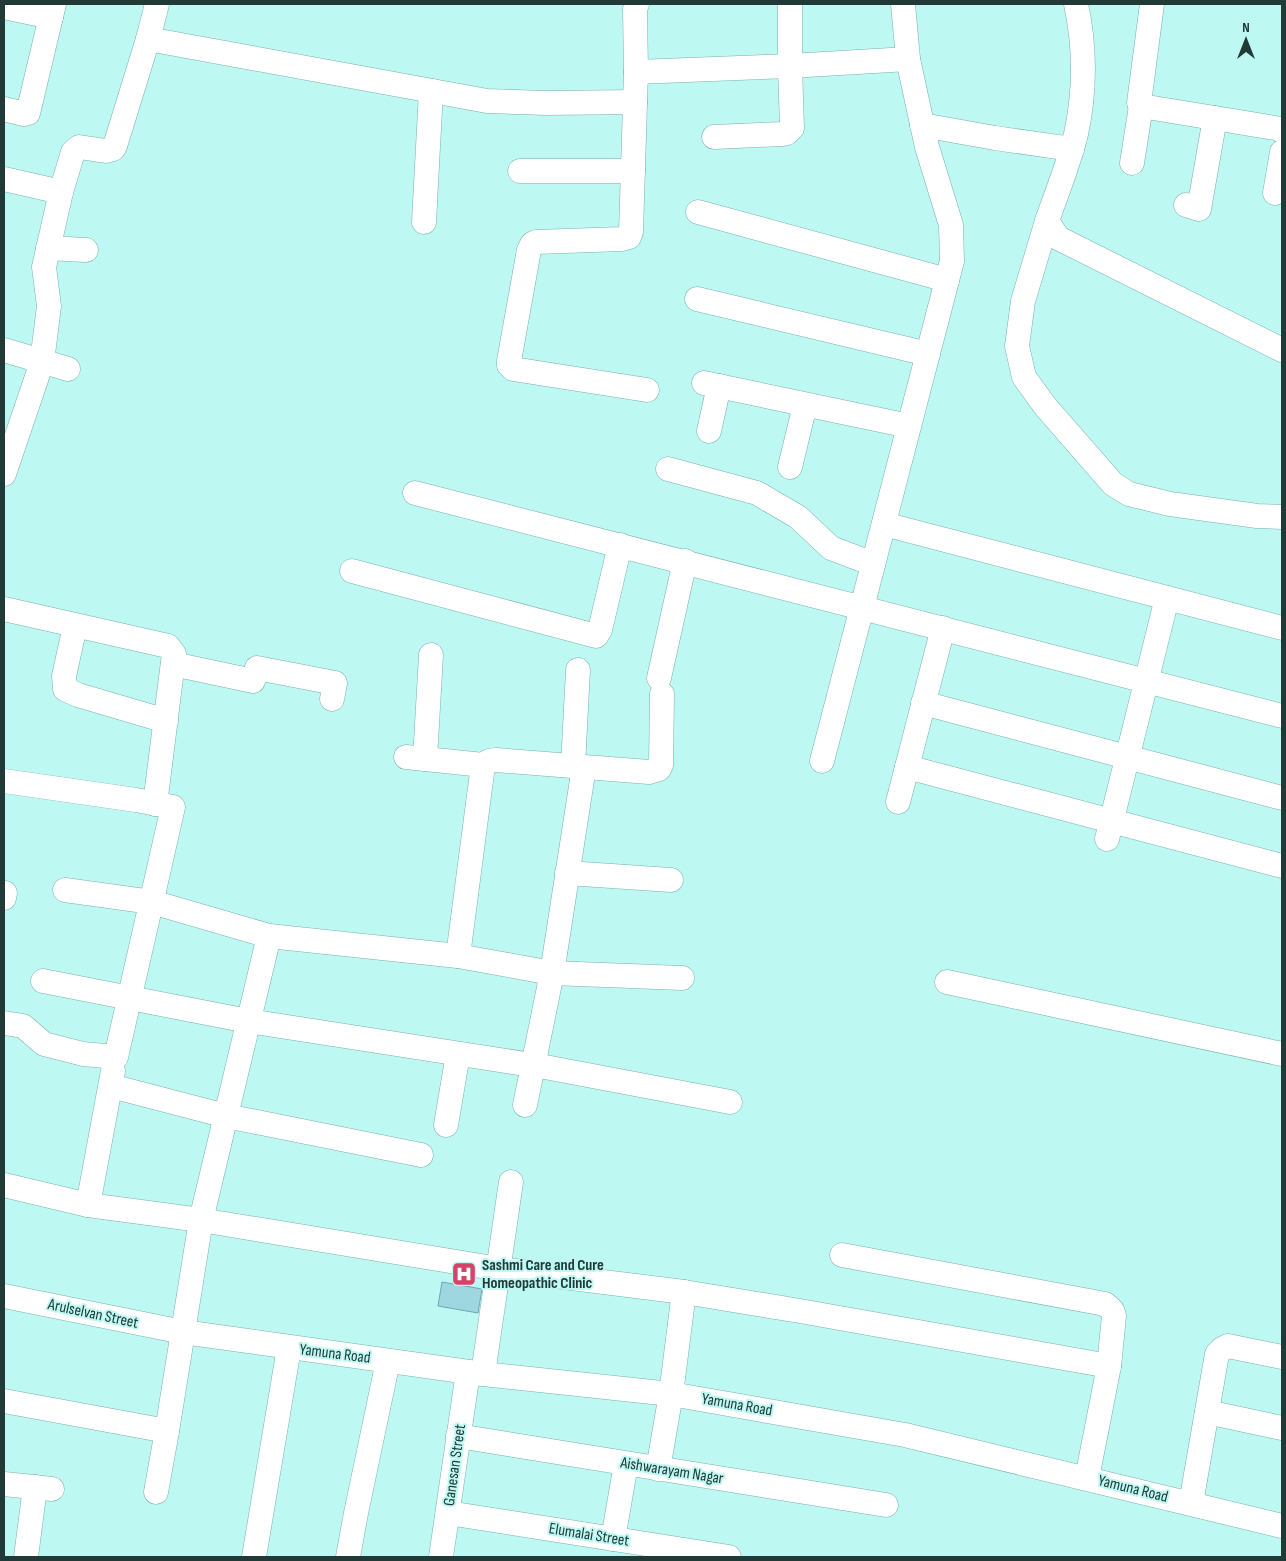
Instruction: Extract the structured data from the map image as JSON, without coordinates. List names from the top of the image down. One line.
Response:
{"streets":{"street":["Arulselvan Street","Yamuna Road","Ganesan Street","Aishwarayam Nagar","Elumalai Street"]},"crossings":[["Arulselvan Street","Yamuna Road"],["Yamuna Road","Ganesan Street"],["Ganesan Street","Aishwarayam Nagar"],["Ganesan Street","Elumalai Street"]],"places":{"hospital":["Sashmi Care and Cure Homeopathic Clinic"]},"north":"top"}
